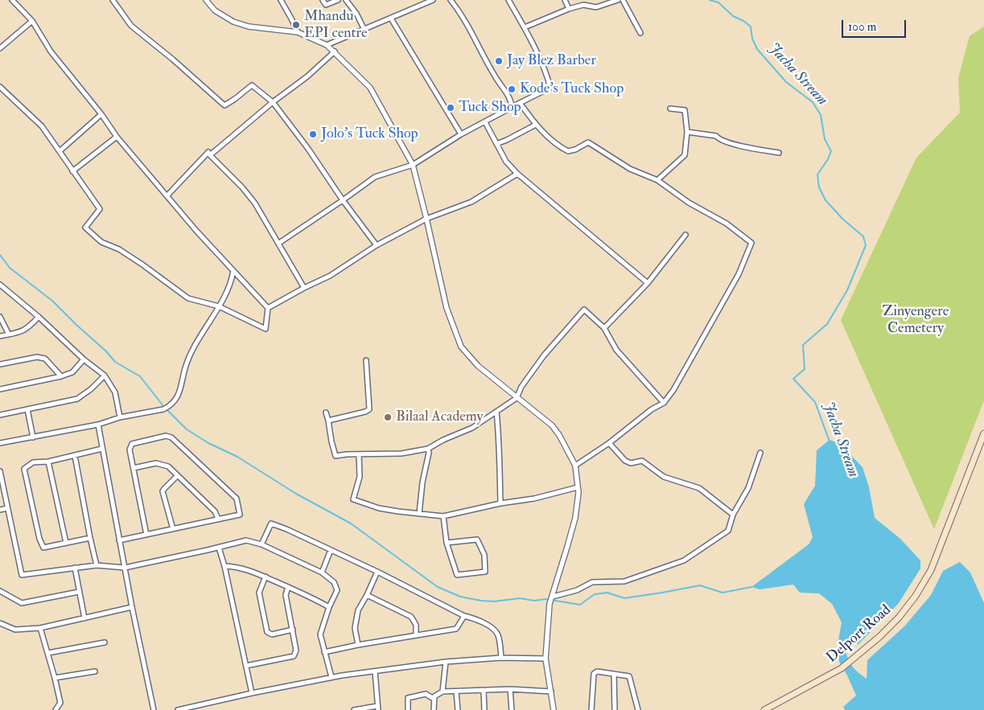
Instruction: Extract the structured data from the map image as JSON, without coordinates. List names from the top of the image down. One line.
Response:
{"streets":{"main road":["Delport Road"]},"water":["Jacha Stream"],"parks":["Zinyengere Cemetery"],"places":["Mhandu EPI centre","Jay Blez Barber","Kode's Tuck Shop","Tuck Shop","Jolo's Tuck Shop","Bilaal Academy"],"scale_bar":"100 m"}
